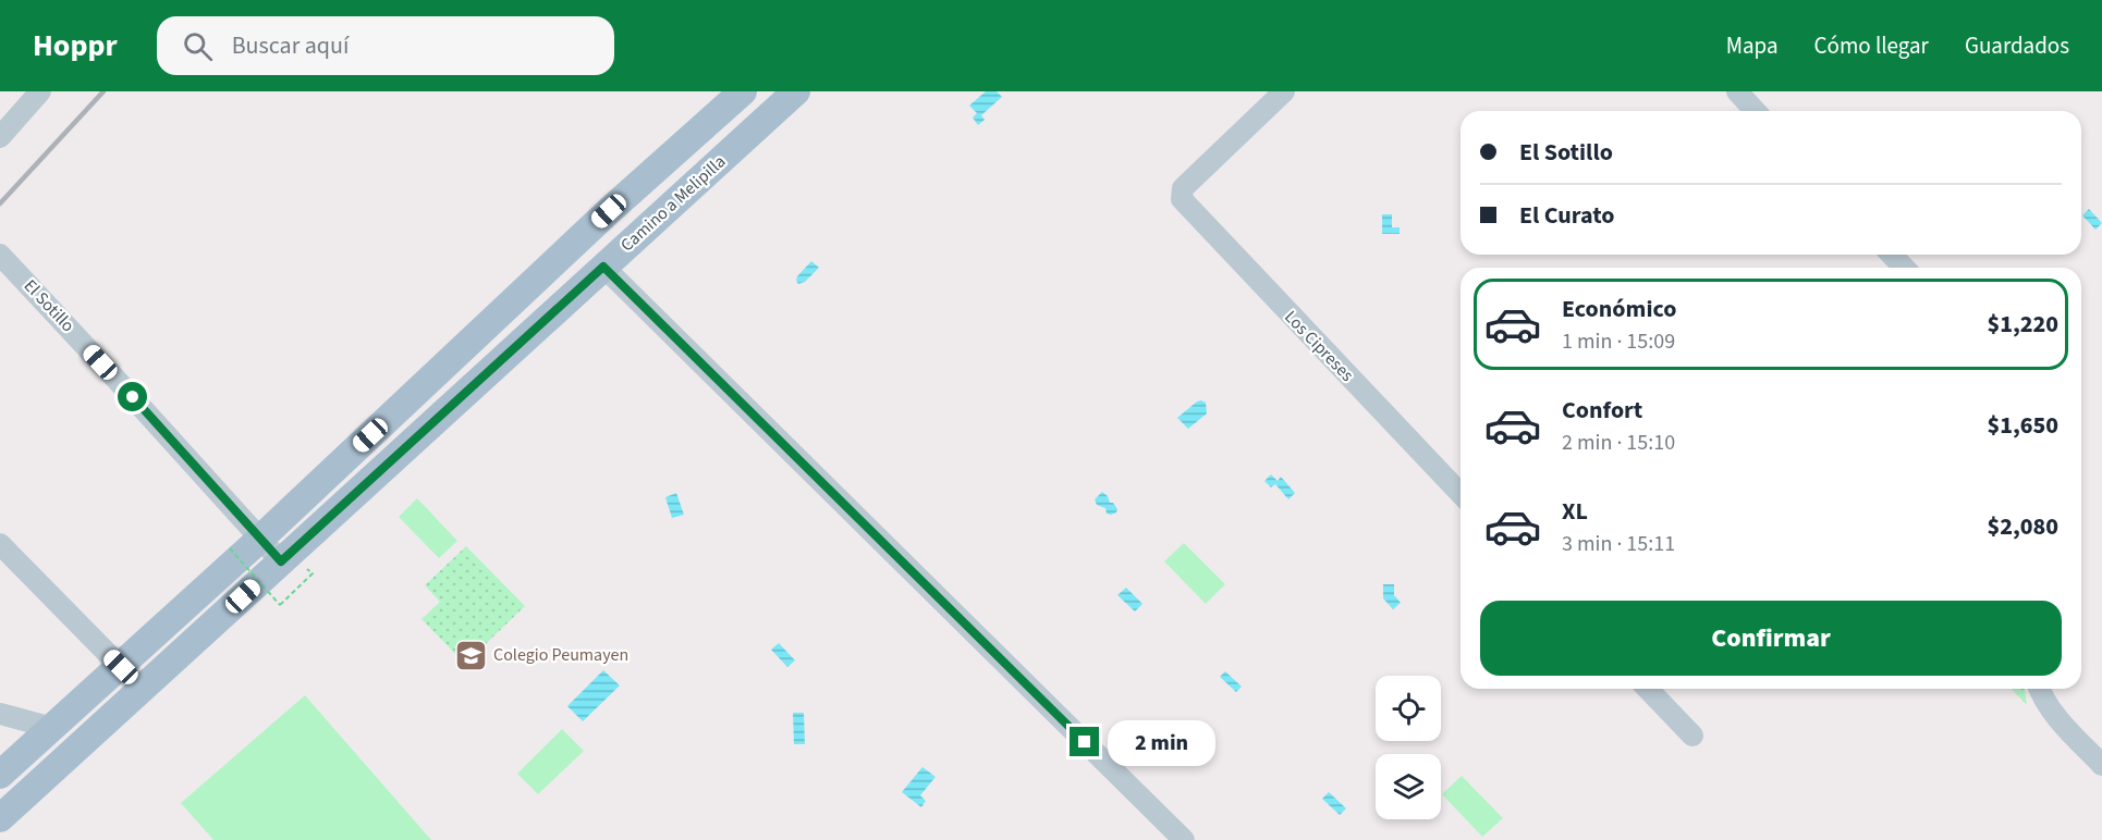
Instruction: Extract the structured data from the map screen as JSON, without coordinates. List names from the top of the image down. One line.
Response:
{"streets":{"main road":["Camino a Melipilla"],"street":["El Sotillo","Los Cipreses"]},"crossings":[["Camino a Melipilla","El Sotillo"]],"places":{"school or university":["Colegio Peumayen"]},"page":{"header":"Hoppr","search":"Buscar aquí","nav":["Mapa","Cómo llegar","Guardados"],"banner":["El Sotillo","El Curato"],"list":[{"name":"Económico","note":"1 min · 15:09","value":"$1,220"},{"name":"Confort","note":"2 min · 15:10","value":"$1,650"},{"name":"XL","note":"3 min · 15:11","value":"$2,080"}],"buttons":"Confirmar","bubble":"2 min"}}
